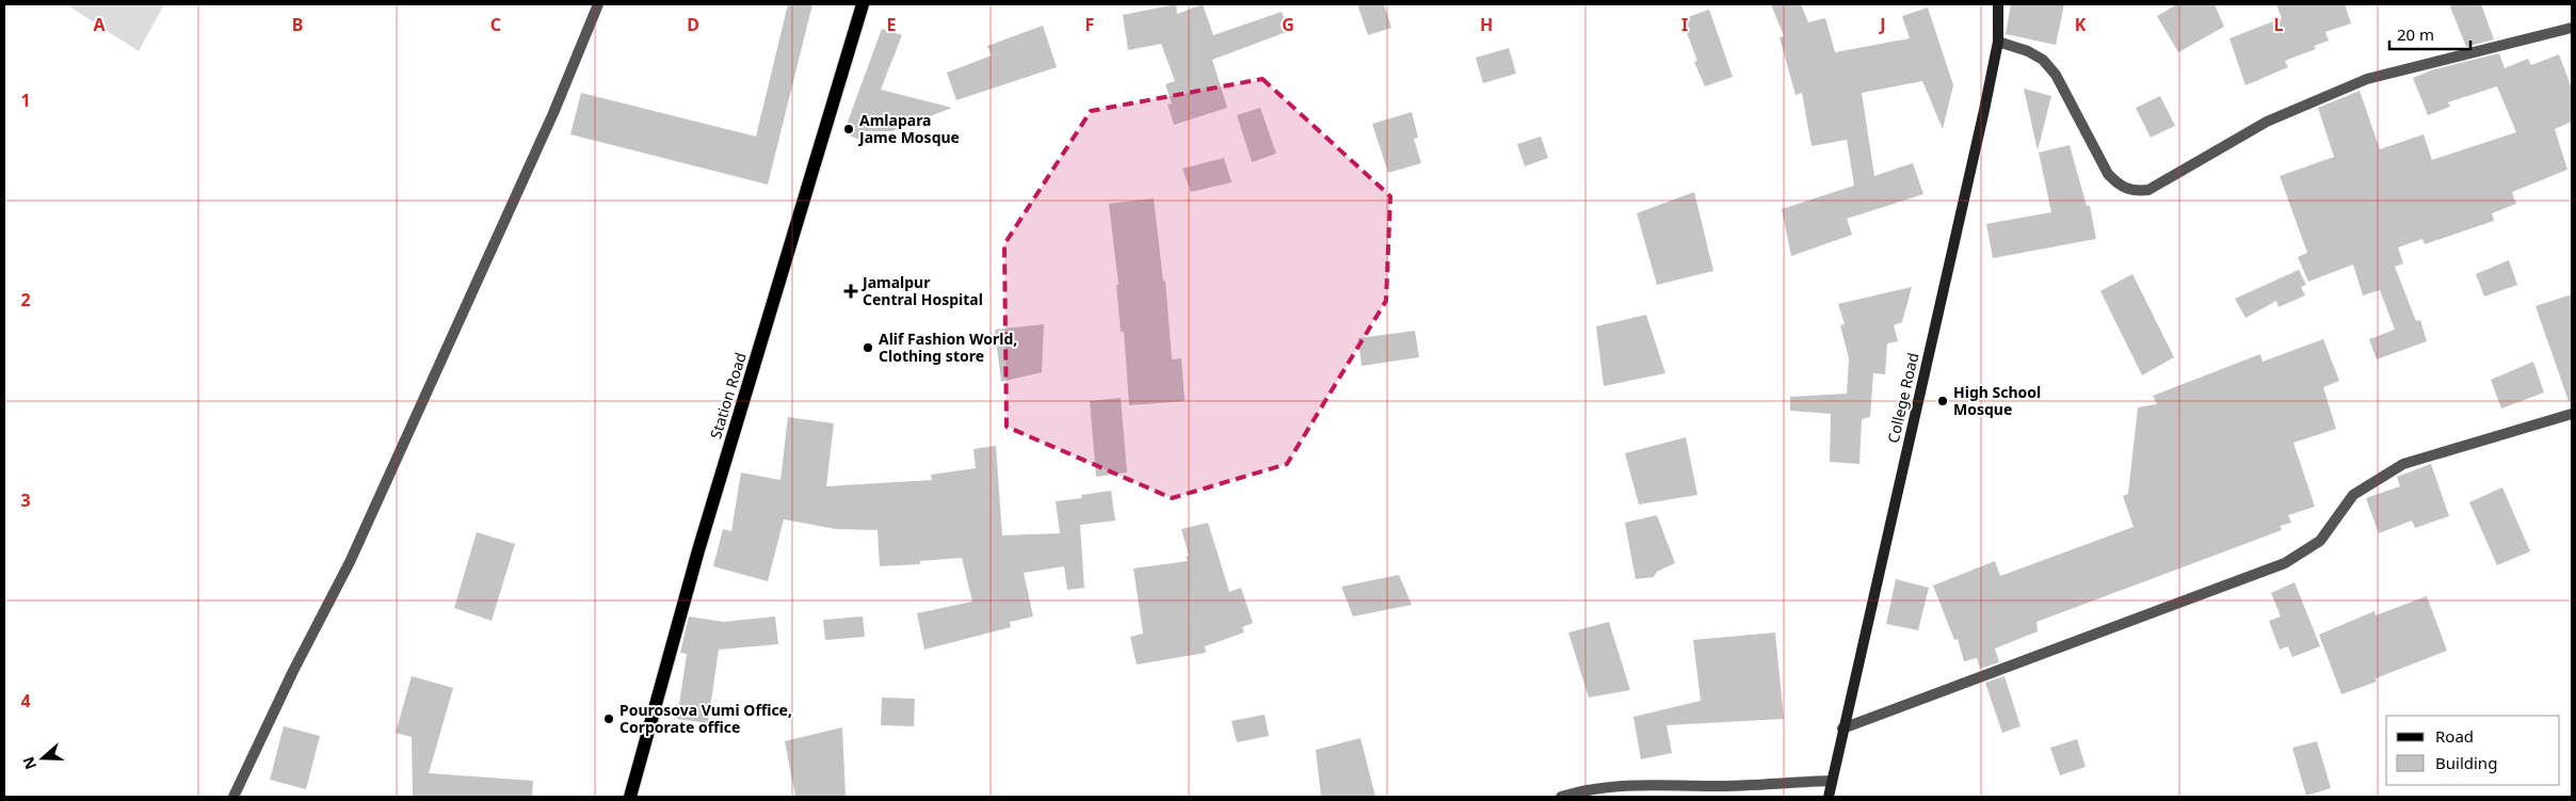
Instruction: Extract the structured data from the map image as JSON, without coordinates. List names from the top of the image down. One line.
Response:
{"streets":{"main road":["Station Road","College Road"]},"places":{"other":["Amlapara Jame Mosque","Alif Fashion World, Clothing store","High School Mosque","Pourosova Vumi Office, Corporate office"],"health":["Jamalpur Central Hospital"]},"legend":["Road","Building"],"scale_bar":"20 m","north":"left","grid":{"columns":["A","B","C","D","E","F","G","H","I","J","K","L"],"rows":["1","2","3","4"]}}
